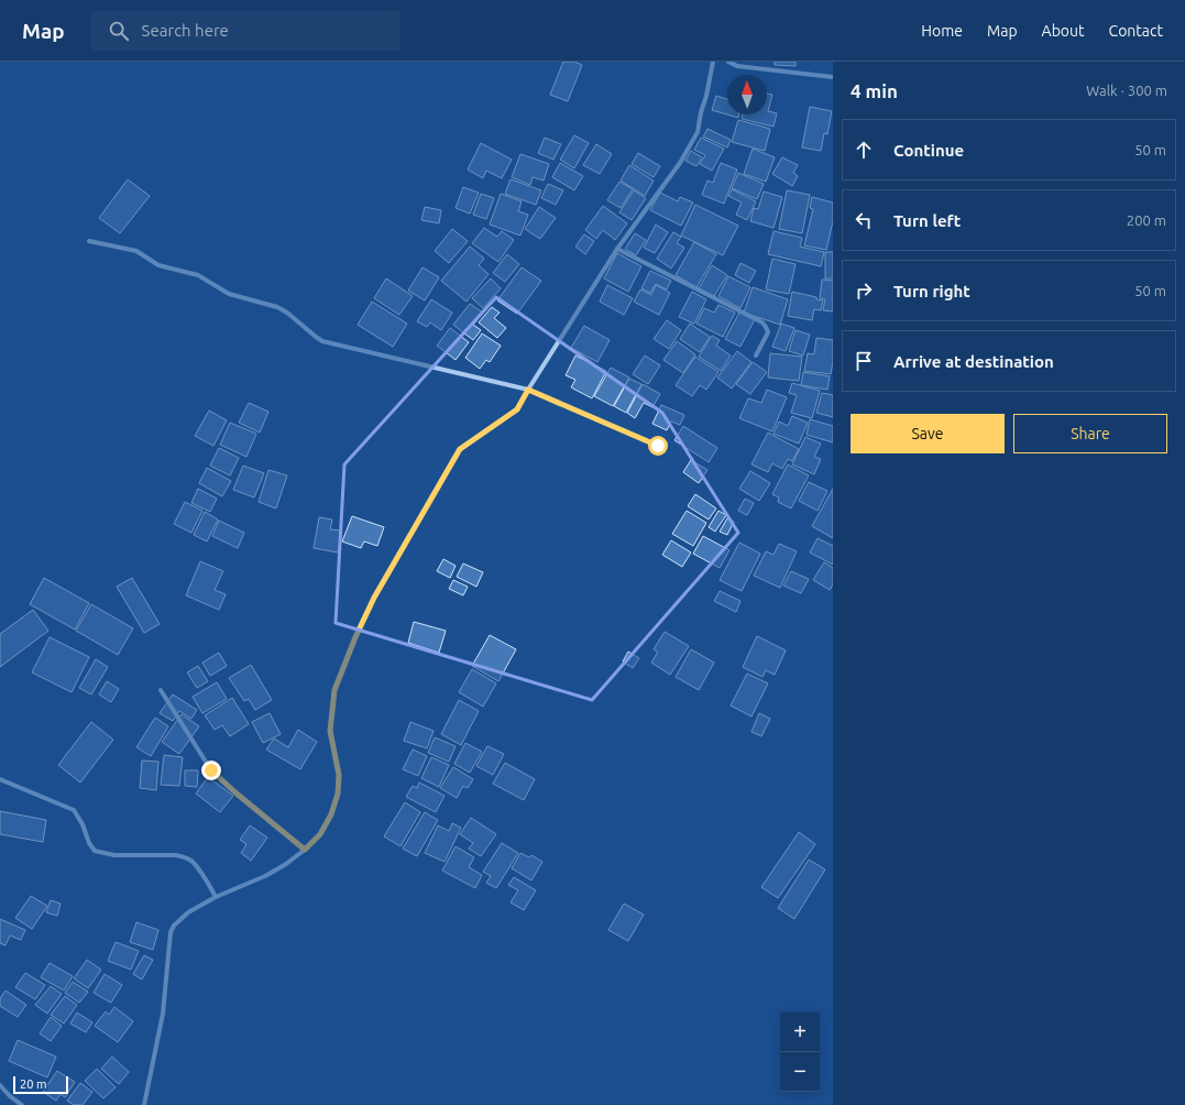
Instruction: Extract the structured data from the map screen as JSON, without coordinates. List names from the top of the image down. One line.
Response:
{"scale_bar":"20 m","north":"top","page":{"header":"Map","search":"Search here","nav":["Home","Map","About","Contact"],"heading":["4 min","Walk · 300 m"],"list":[["Continue","50 m"],["Turn left","200 m"],["Turn right","50 m"],"Arrive at destination"],"buttons":["Save","Share"],"map_buttons":["+","−"],"scale":"20 m"}}
